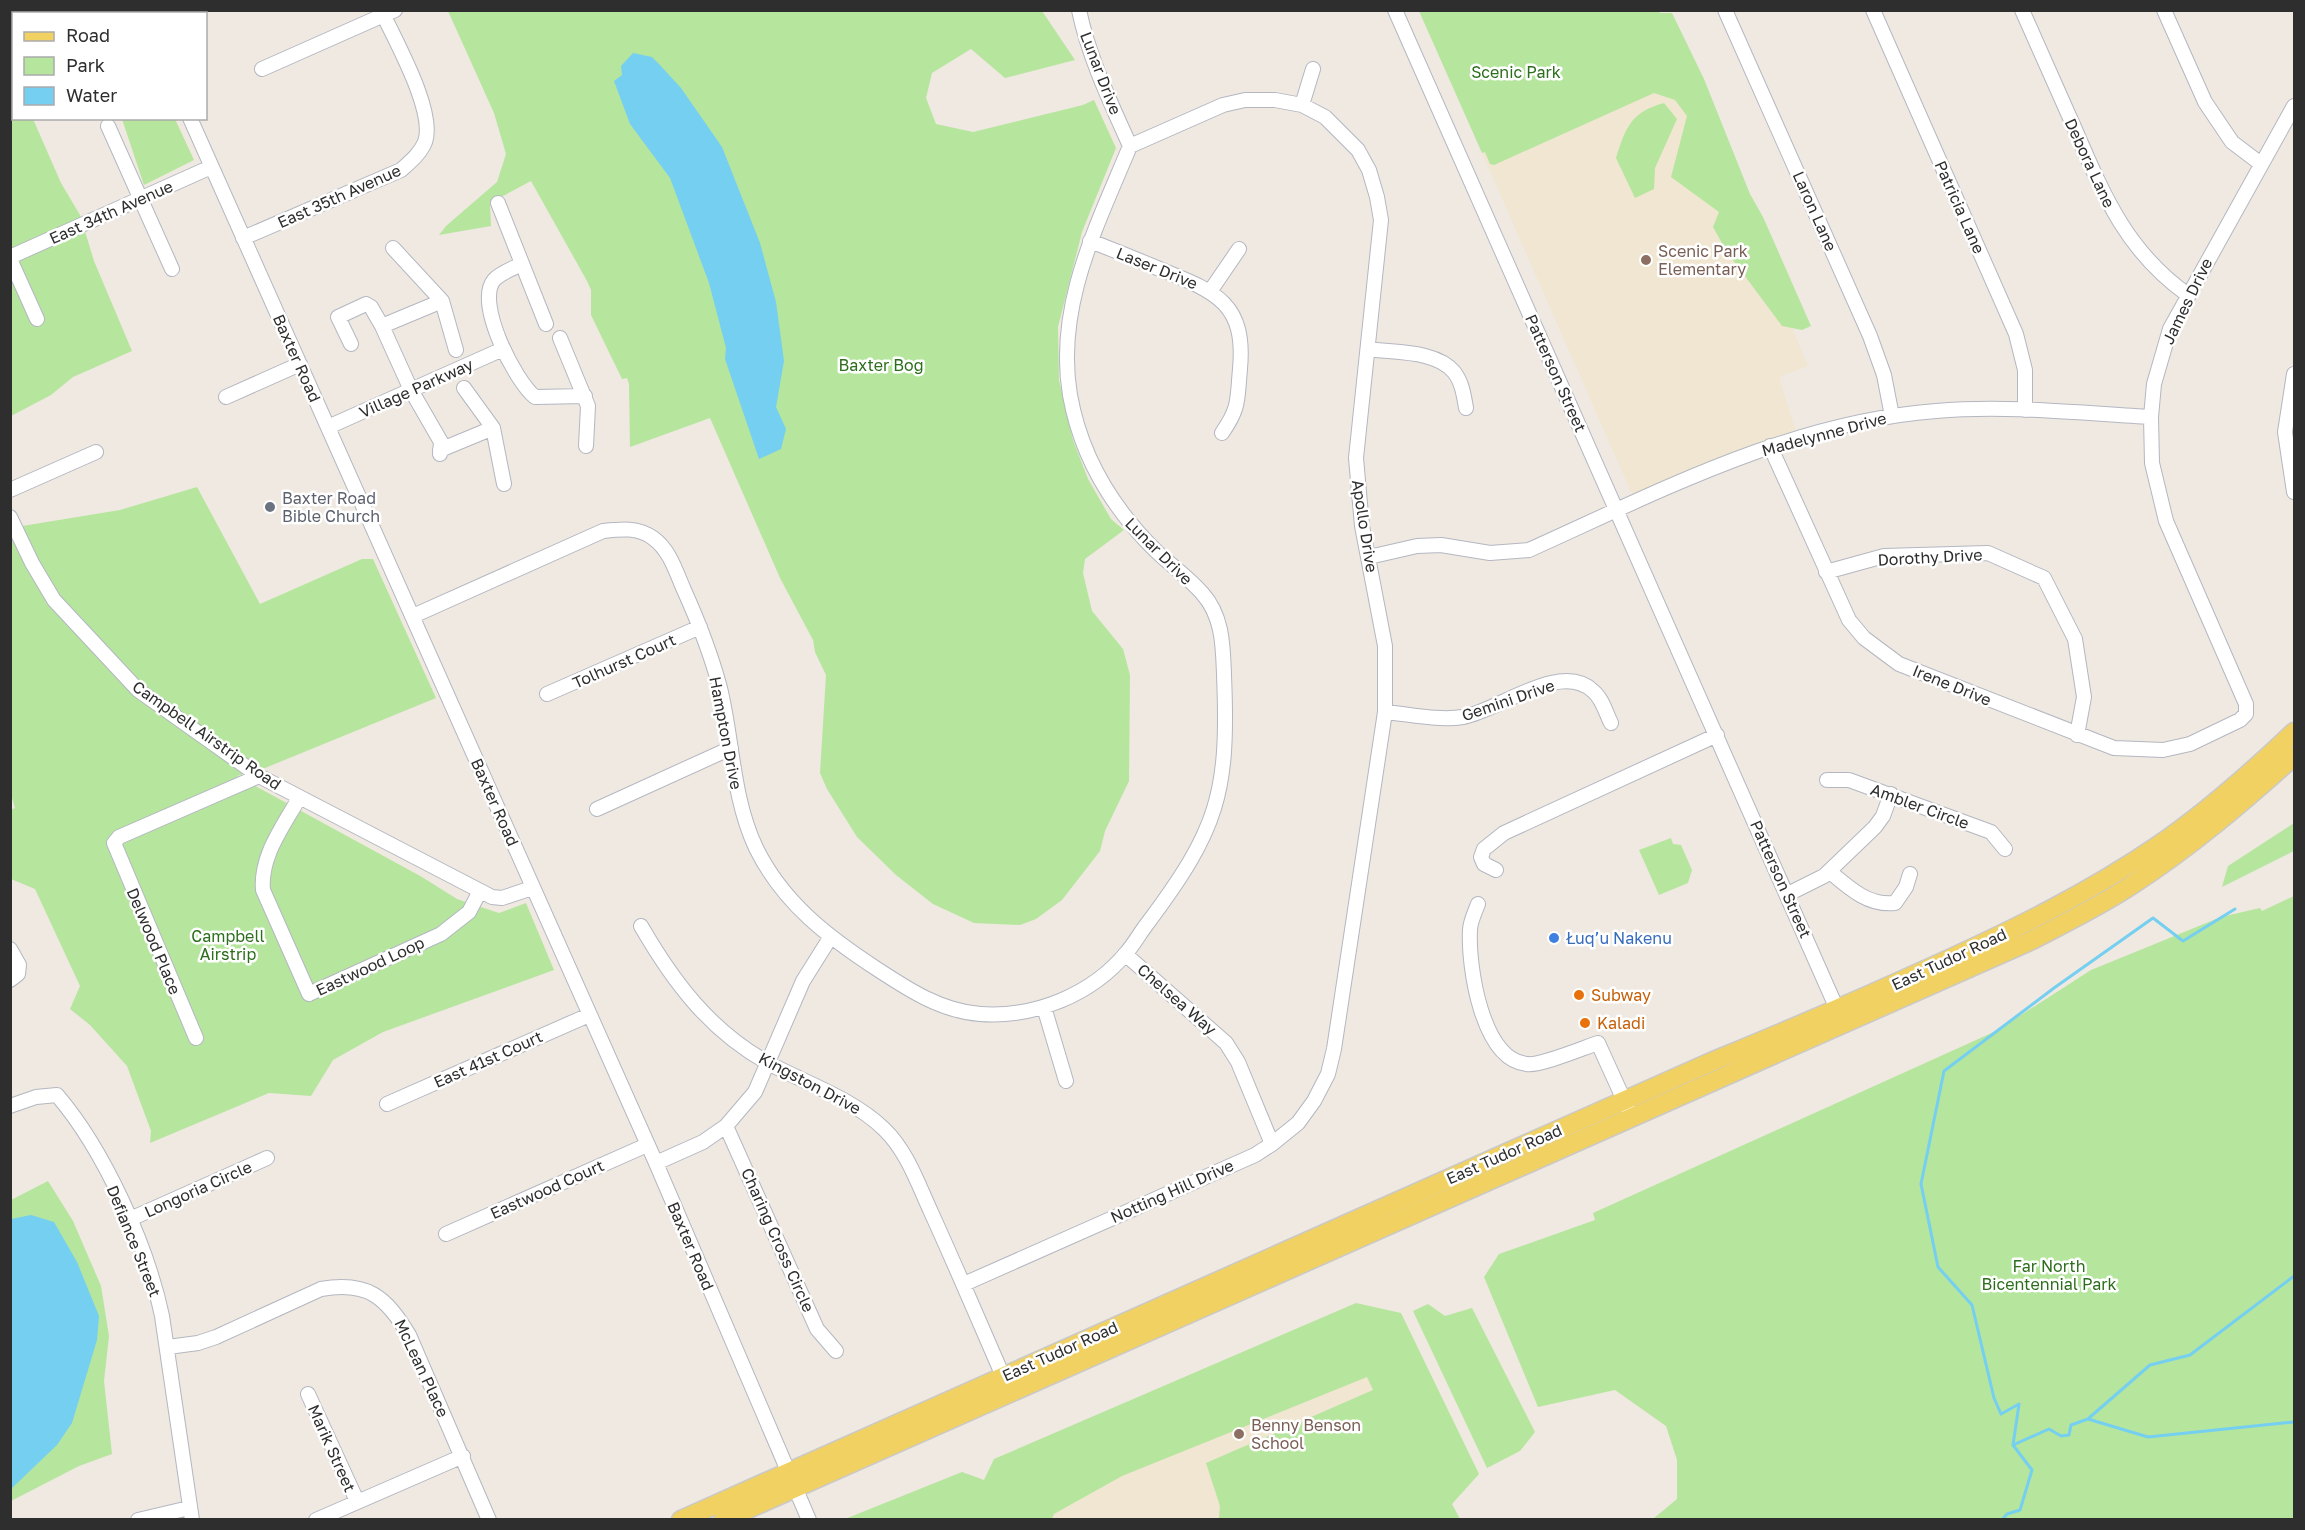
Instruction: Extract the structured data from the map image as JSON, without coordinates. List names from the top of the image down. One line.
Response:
{"streets":{"main road":["East Tudor Road"],"street":["Lunar Drive","Debora Lane","East 35th Avenue","Patricia Lane","Laron Lane","East 34th Avenue","Laser Drive","James Drive","Baxter Road","Patterson Street","Village Parkway","Madelynne Drive","Apollo Drive","Dorothy Drive","Tolhurst Court","Irene Drive","Gemini Drive","Hampton Drive","Campbell Airstrip Road","Ambler Circle","Delwood Place","Eastwood Loop","Chelsea Way","East 41st Court","Kingston Drive","Longoria Circle","Eastwood Court","Notting Hill Drive","Charing Cross Circle","Defiance Street","McLean Place","Marik Street"]},"crossings":[["Lunar Drive","Laser Drive"],["Lunar Drive","Apollo Drive"],["Lunar Drive","Hampton Drive"],["Lunar Drive","Chelsea Way"],["Debora Lane","James Drive"],["East 35th Avenue","Baxter Road"],["Patricia Lane","Madelynne Drive"],["Laron Lane","Madelynne Drive"],["East 34th Avenue","Baxter Road"],["James Drive","Madelynne Drive"],["James Drive","Irene Drive"],["Baxter Road","Village Parkway"],["Baxter Road","Hampton Drive"],["Baxter Road","Campbell Airstrip Road"],["Baxter Road","East Tudor Road"],["Baxter Road","East 41st Court"],["Baxter Road","Eastwood Court"],["Patterson Street","Madelynne Drive"],["Patterson Street","East Tudor Road"],["Madelynne Drive","Apollo Drive"],["Madelynne Drive","Irene Drive"],["Apollo Drive","Gemini Drive"],["Apollo Drive","Notting Hill Drive"],["Dorothy Drive","Irene Drive"],["Tolhurst Court","Hampton Drive"],["Campbell Airstrip Road","Delwood Place"],["Campbell Airstrip Road","Eastwood Loop"],["East Tudor Road","Kingston Drive"],["Chelsea Way","Notting Hill Drive"],["Kingston Drive","Notting Hill Drive"],["Longoria Circle","Defiance Street"],["Defiance Street","McLean Place"]],"parks":["Scenic Park","Baxter Bog","Campbell Airstrip","Far North Bicentennial Park"],"places":["Scenic Park Elementary","Baxter Road Bible Church","Łuq’u Nakenu","Subway","Kaladi","Benny Benson School"],"legend":["Road","Park","Water"]}
